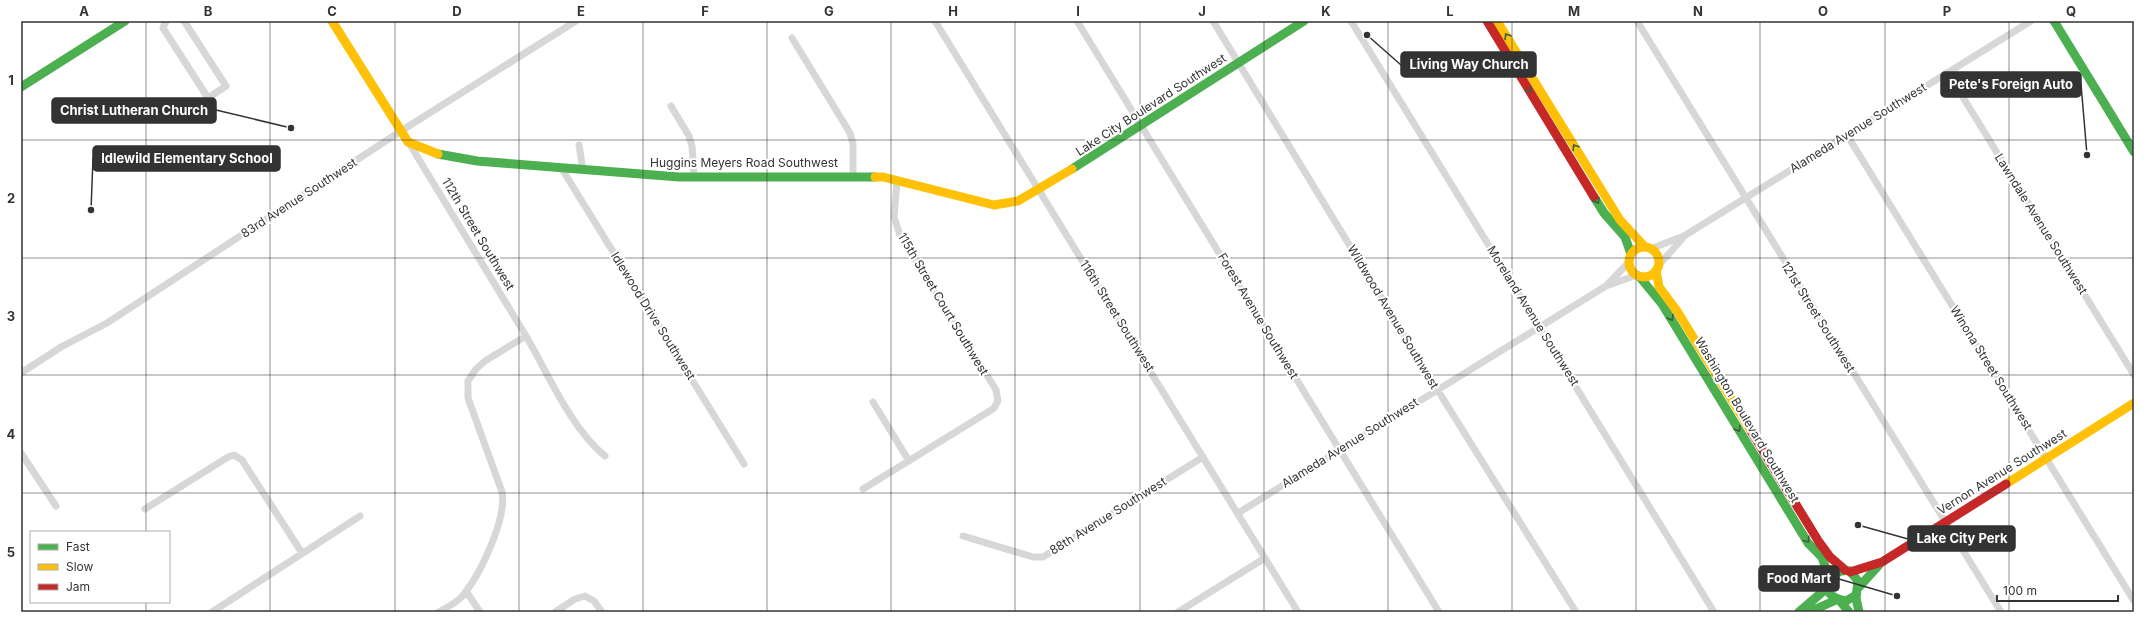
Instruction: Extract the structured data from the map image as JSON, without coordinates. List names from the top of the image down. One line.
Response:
{"streets":{"street":["Lake City Boulevard Southwest","Alameda Avenue Southwest","Huggins Meyers Road Southwest","83rd Avenue Southwest","Lawndale Avenue Southwest","112th Street Southwest","115th Street Court Southwest","Idlewood Drive Southwest","116th Street Southwest","Forest Avenue Southwest","Moreland Avenue Southwest","Wildwood Avenue Southwest","121st Street Southwest","Winona Street Southwest","Washington Boulevard Southwest","Vernon Avenue Southwest","88th Avenue Southwest"]},"crossings":[["Lake City Boulevard Southwest","Huggins Meyers Road Southwest"],["Lake City Boulevard Southwest","116th Street Southwest"],["Lake City Boulevard Southwest","Forest Avenue Southwest"],["Lake City Boulevard Southwest","Wildwood Avenue Southwest"],["Alameda Avenue Southwest","Lawndale Avenue Southwest"],["Alameda Avenue Southwest","116th Street Southwest"],["Alameda Avenue Southwest","Forest Avenue Southwest"],["Alameda Avenue Southwest","Moreland Avenue Southwest"],["Alameda Avenue Southwest","Wildwood Avenue Southwest"],["Alameda Avenue Southwest","121st Street Southwest"],["Alameda Avenue Southwest","Winona Street Southwest"],["Alameda Avenue Southwest","Washington Boulevard Southwest"],["Huggins Meyers Road Southwest","112th Street Southwest"],["Huggins Meyers Road Southwest","115th Street Court Southwest"],["Huggins Meyers Road Southwest","Idlewood Drive Southwest"],["83rd Avenue Southwest","112th Street Southwest"],["116th Street Southwest","88th Avenue Southwest"],["121st Street Southwest","Vernon Avenue Southwest"],["Winona Street Southwest","Vernon Avenue Southwest"],["Washington Boulevard Southwest","Vernon Avenue Southwest"]],"places":["Living Way Church","Christ Lutheran Church","Pete's Foreign Auto","Idlewild Elementary School","Lake City Perk","Food Mart"],"legend":["Fast","Slow","Jam"],"scale_bar":"100 m","grid":{"columns":["A","B","C","D","E","F","G","H","I","J","K","L","M","N","O","P","Q"],"rows":["1","2","3","4","5"]}}
